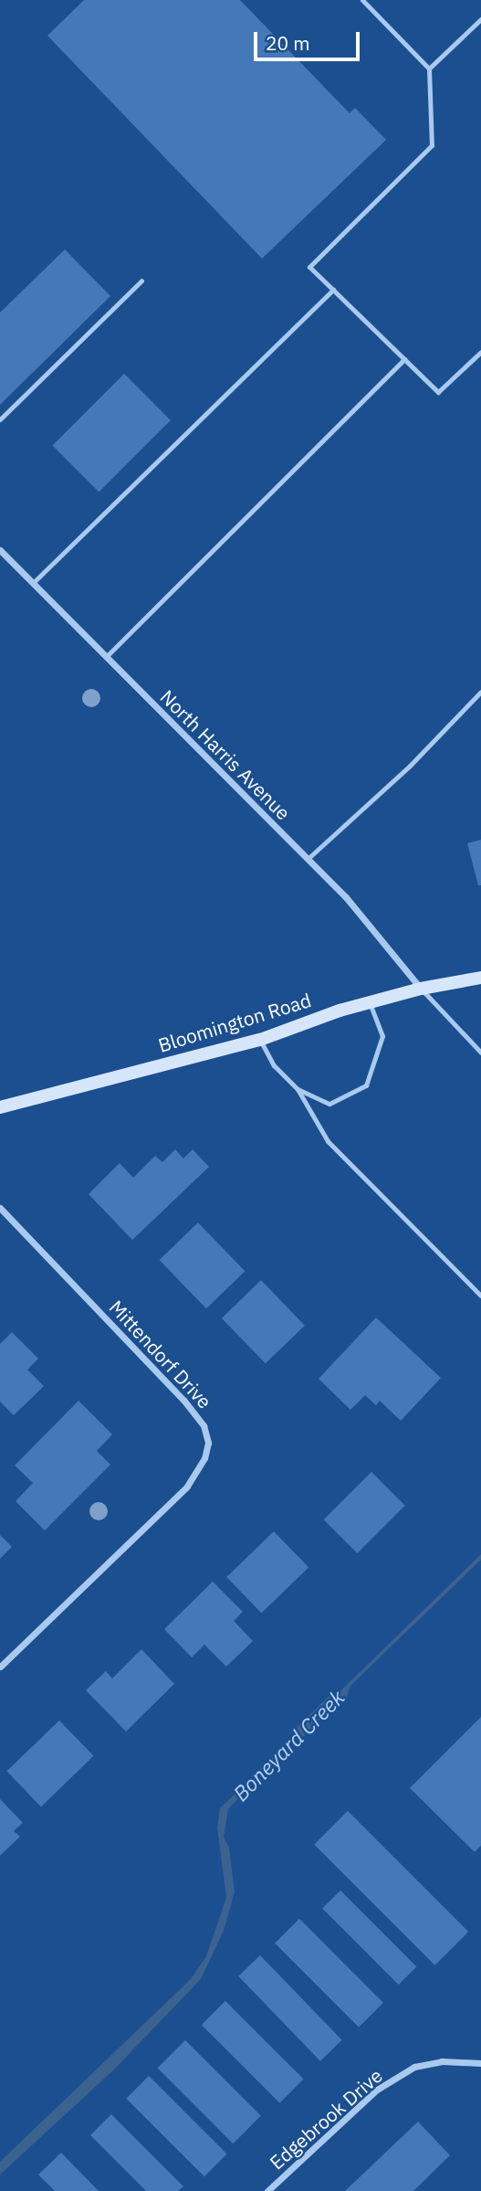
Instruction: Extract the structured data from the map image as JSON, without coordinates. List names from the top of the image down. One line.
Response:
{"streets":{"main road":["Bloomington Road"],"street":["North Harris Avenue","Mittendorf Drive","Edgebrook Drive"]},"crossings":[["North Harris Avenue","Bloomington Road"]],"water":["Boneyard Creek"],"scale_bar":"20 m"}
